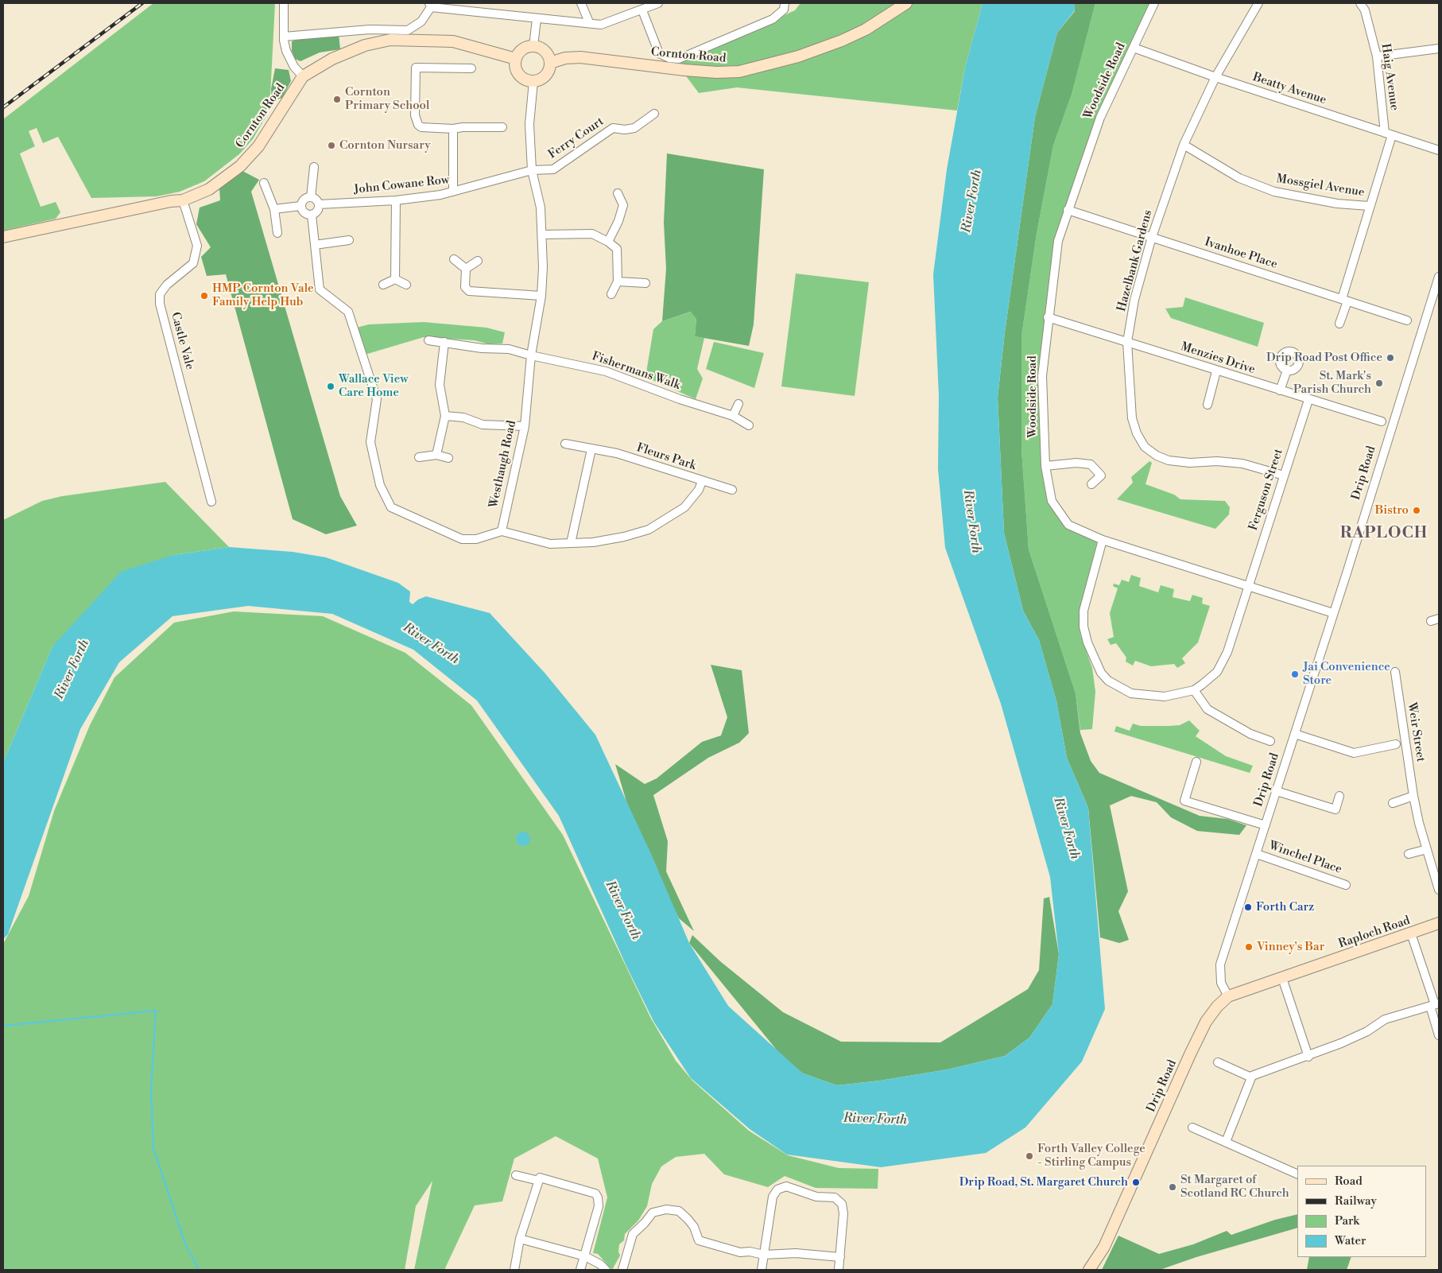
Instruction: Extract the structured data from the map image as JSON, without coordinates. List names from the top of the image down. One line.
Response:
{"streets":{"main road":["Cornton Road","Drip Road","Raploch Road"],"street":["Haig Avenue","Woodside Road","Beatty Avenue","Ferry Court","John Cowane Row","Mossgiel Avenue","Ivanhoe Place","Hazelbank Gardens","Castle Vale","Menzies Drive","Fishermans Walk","Fleurs Park","Westhaugh Road","Ferguson Street","Weir Street","Winchel Place"]},"crossings":[["Cornton Road","Castle Vale"],["Cornton Road","Westhaugh Road"],["Haig Avenue","Beatty Avenue"],["Woodside Road","Beatty Avenue"],["Woodside Road","Ivanhoe Place"],["Woodside Road","Menzies Drive"],["Woodside Road","Drip Road"],["Woodside Road","Ferguson Street"],["Beatty Avenue","Hazelbank Gardens"],["Ferry Court","John Cowane Row"],["Ferry Court","Westhaugh Road"],["John Cowane Row","Westhaugh Road"],["Mossgiel Avenue","Hazelbank Gardens"],["Ivanhoe Place","Hazelbank Gardens"],["Hazelbank Gardens","Menzies Drive"],["Hazelbank Gardens","Ferguson Street"],["Menzies Drive","Ferguson Street"],["Fishermans Walk","Westhaugh Road"],["Drip Road","Winchel Place"],["Drip Road","Raploch Road"]],"districts":["RAPLOCH"],"water":["River Forth"],"places":["Cornton Primary School","Cornton Nursary","HMP Cornton Vale Family Help Hub","Drip Road Post Office","St. Mark's Parish Church","Wallace View Care Home","Bistro","Jai Convenience Store","Forth Carz","Vinney's Bar","Forth Valley College - Stirling Campus","Drip Road, St. Margaret Church","St Margaret of Scotland RC Church"],"legend":["Road","Railway","Park","Water"]}
